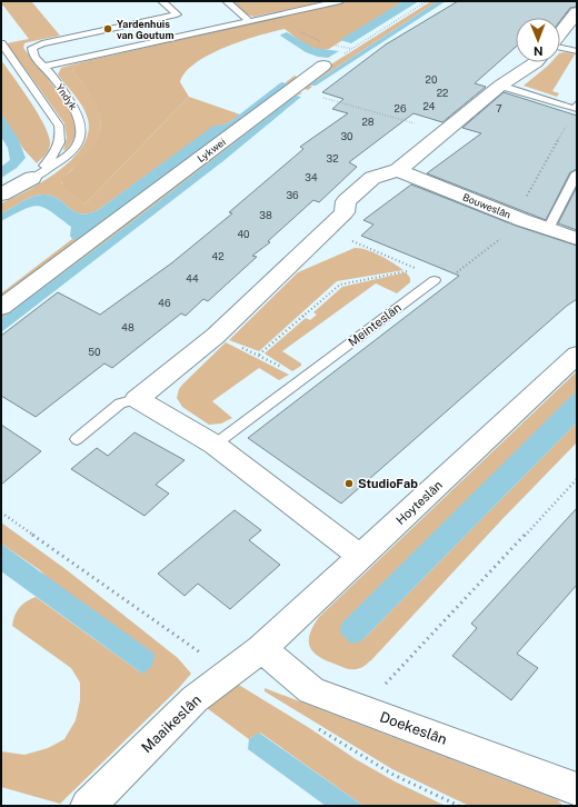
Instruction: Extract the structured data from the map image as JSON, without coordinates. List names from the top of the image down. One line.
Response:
{"streets":{"street":["Yndyk","Lykwei","Bouweslân","Hoyteslân","Maaikeslân","Doekeslân"],"lane":["Meinteslân"]},"crossings":[["Hoyteslân","Maaikeslân"],["Hoyteslân","Doekeslân"],["Maaikeslân","Doekeslân"]],"places":["Yardenhuis van Goutum","StudioFab"],"house_numbers":["20","22","24","26","7","28","30","32","34","36","38","40","42","44","46","48","50"],"north":"bottom"}
